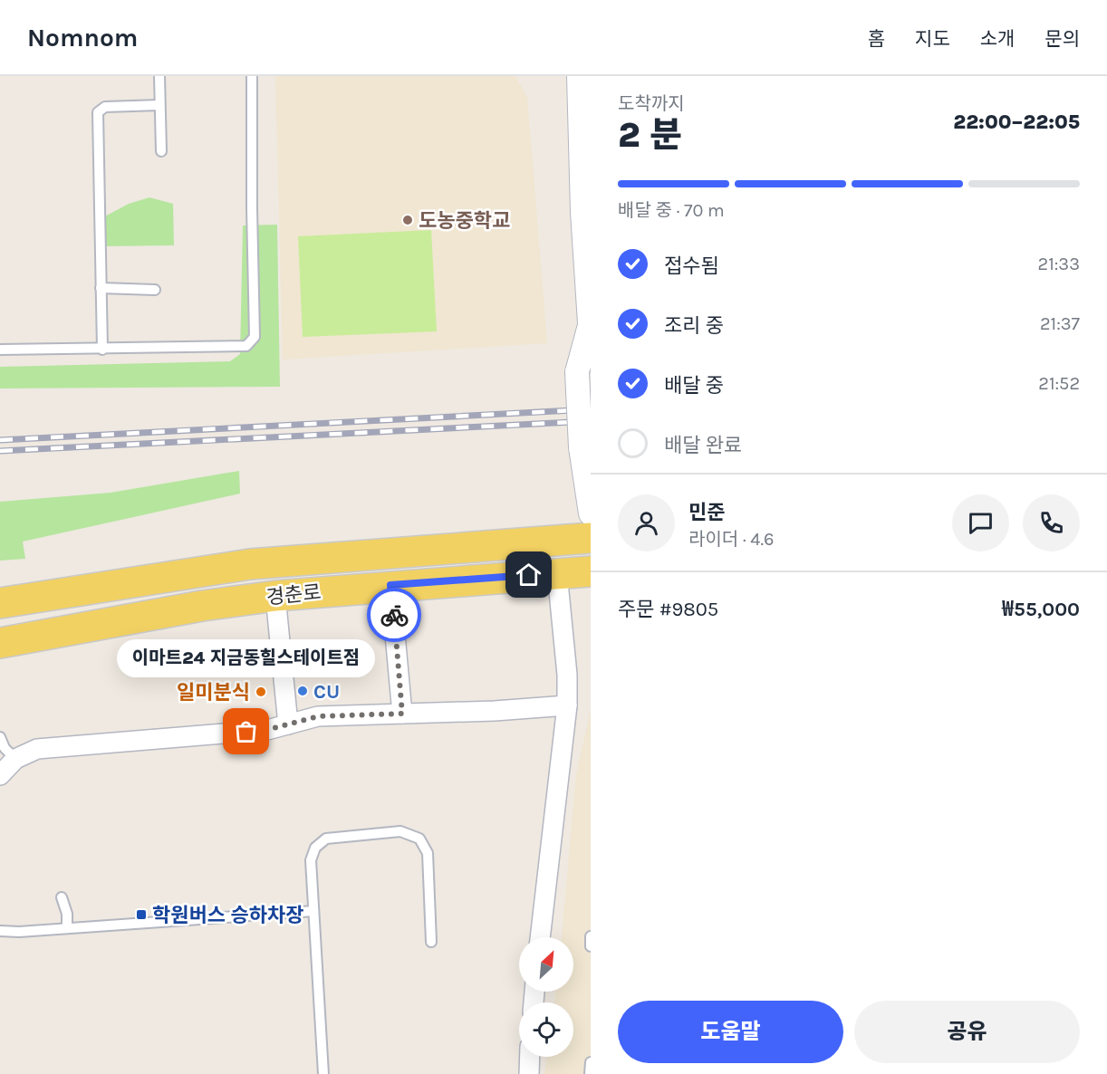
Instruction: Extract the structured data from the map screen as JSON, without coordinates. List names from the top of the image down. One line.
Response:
{"streets":{"main road":["경춘로"]},"places":{"other":["도농중학교","CU","일미분식","이마트24 지금동힐스테이트점"],"transit":["학원버스 승하차장"]},"north":"top right","page":{"header":"Nomnom","nav":["홈","지도","소개","문의"],"heading":["2 분","도착까지","22:00–22:05"],"panel":["민준","라이더 · 4.6","주문 #9805","₩55,000"],"bar":"배달 중 · 70 m","list":[["접수됨","21:33"],["조리 중","21:37"],["배달 중","21:52"],"배달 완료"],"bubble":"이마트24 지금동힐스테이트점","buttons":["도움말","공유"]}}
